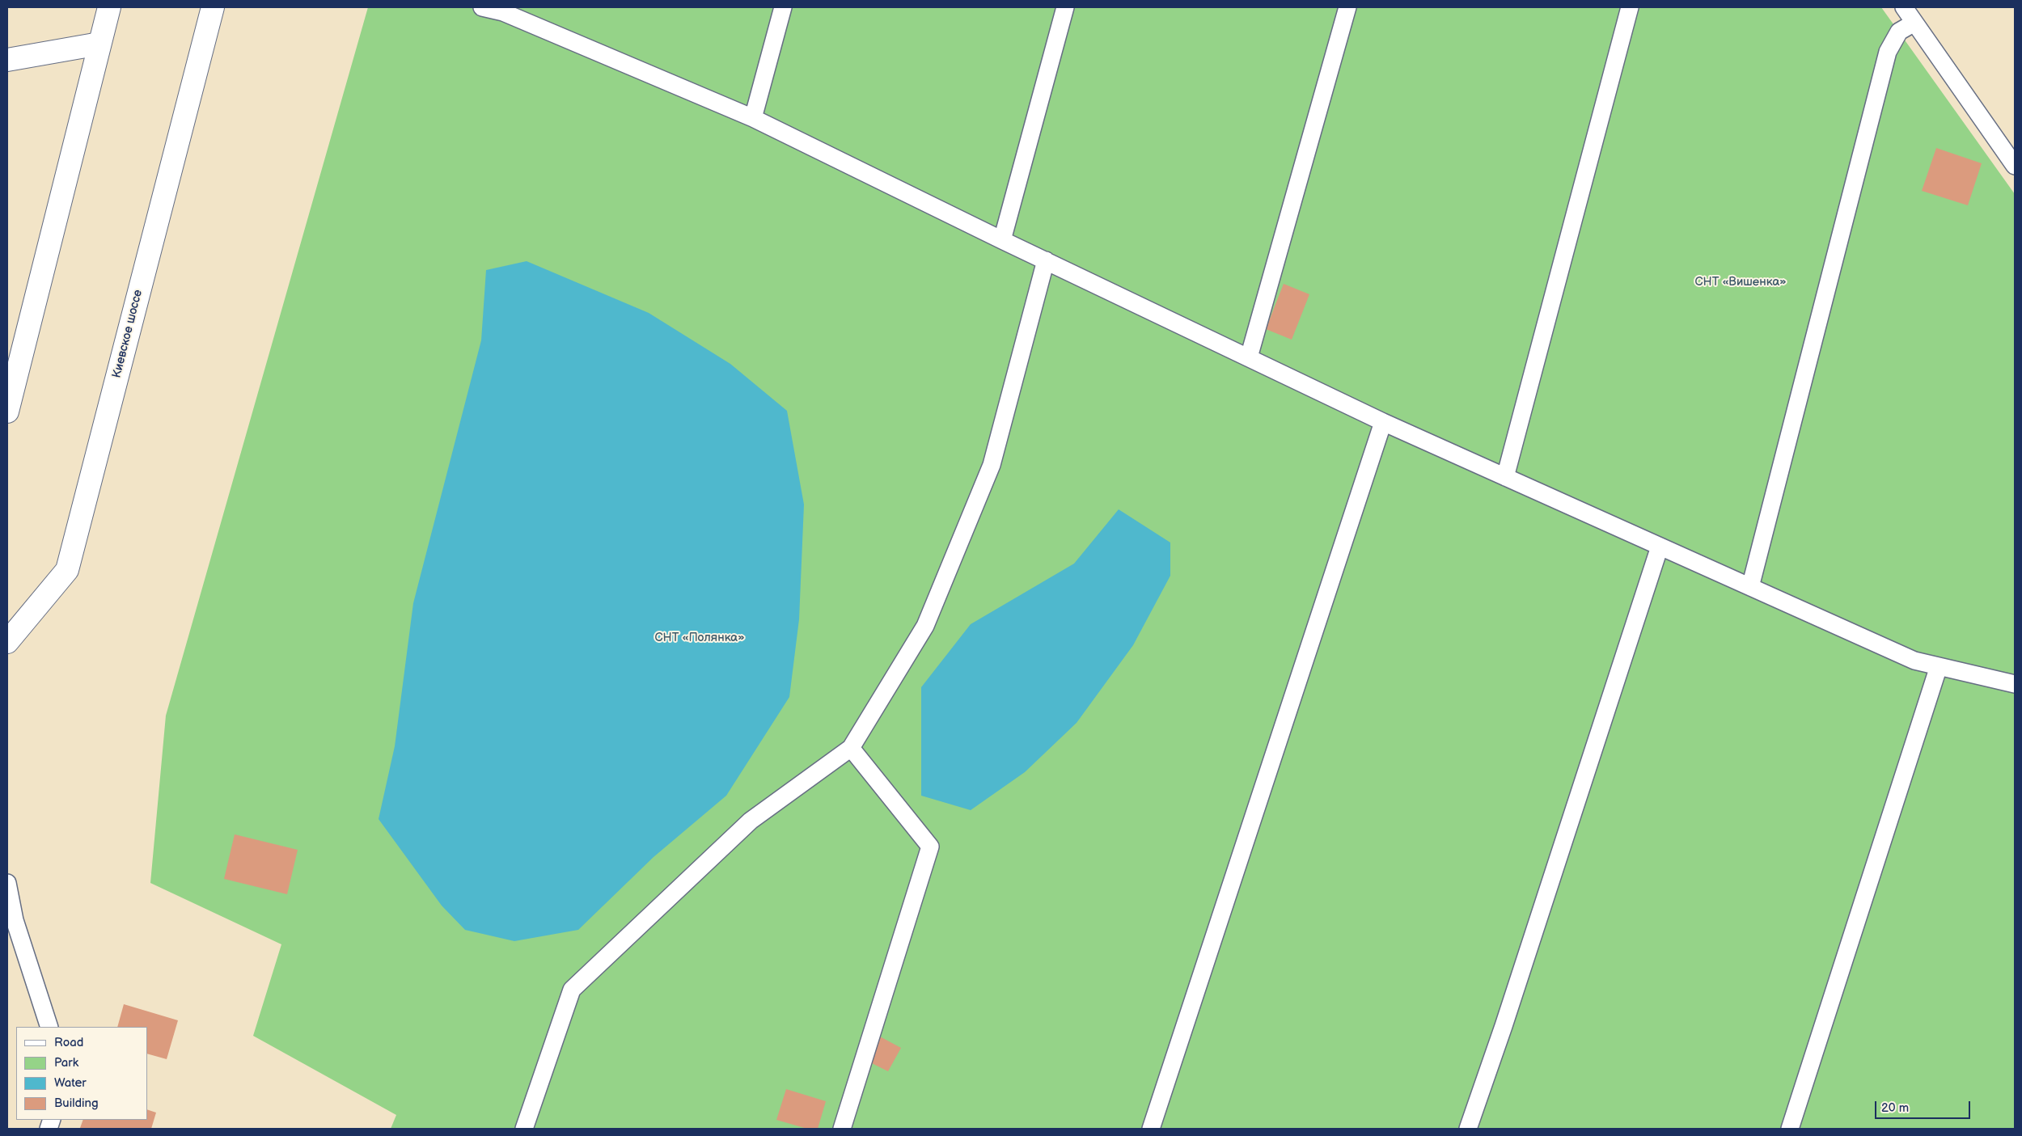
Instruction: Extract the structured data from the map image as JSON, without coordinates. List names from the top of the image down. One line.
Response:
{"streets":{"main road":["Киевское шоссе"]},"parks":["СНТ «Вишенка»","СНТ «Полянка»"],"legend":["Road","Park","Water","Building"],"scale_bar":"20 m"}
